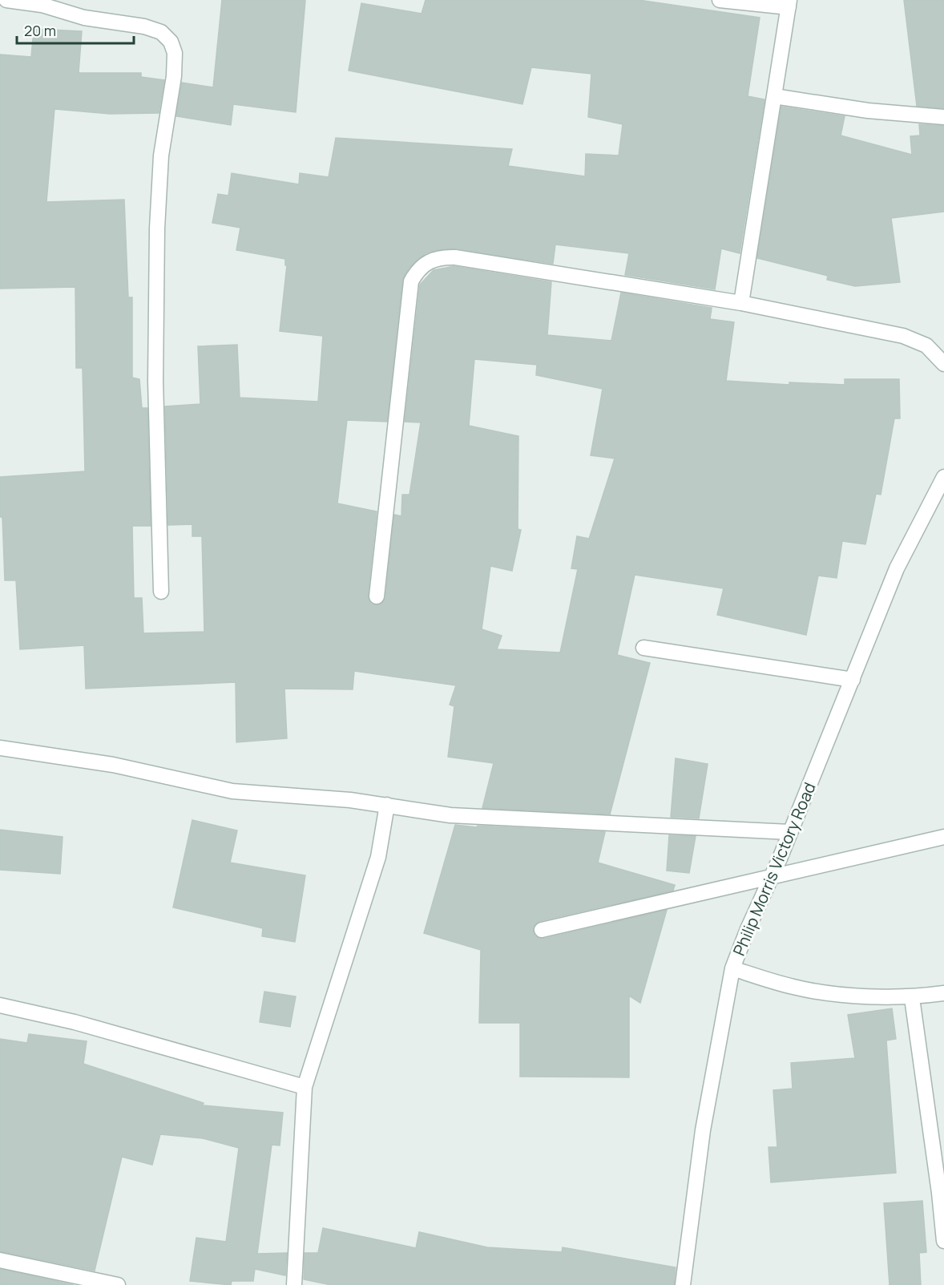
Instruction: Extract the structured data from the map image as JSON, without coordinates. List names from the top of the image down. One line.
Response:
{"streets":{"street":["Philip Morris Victory Road"]},"scale_bar":"20 m"}
